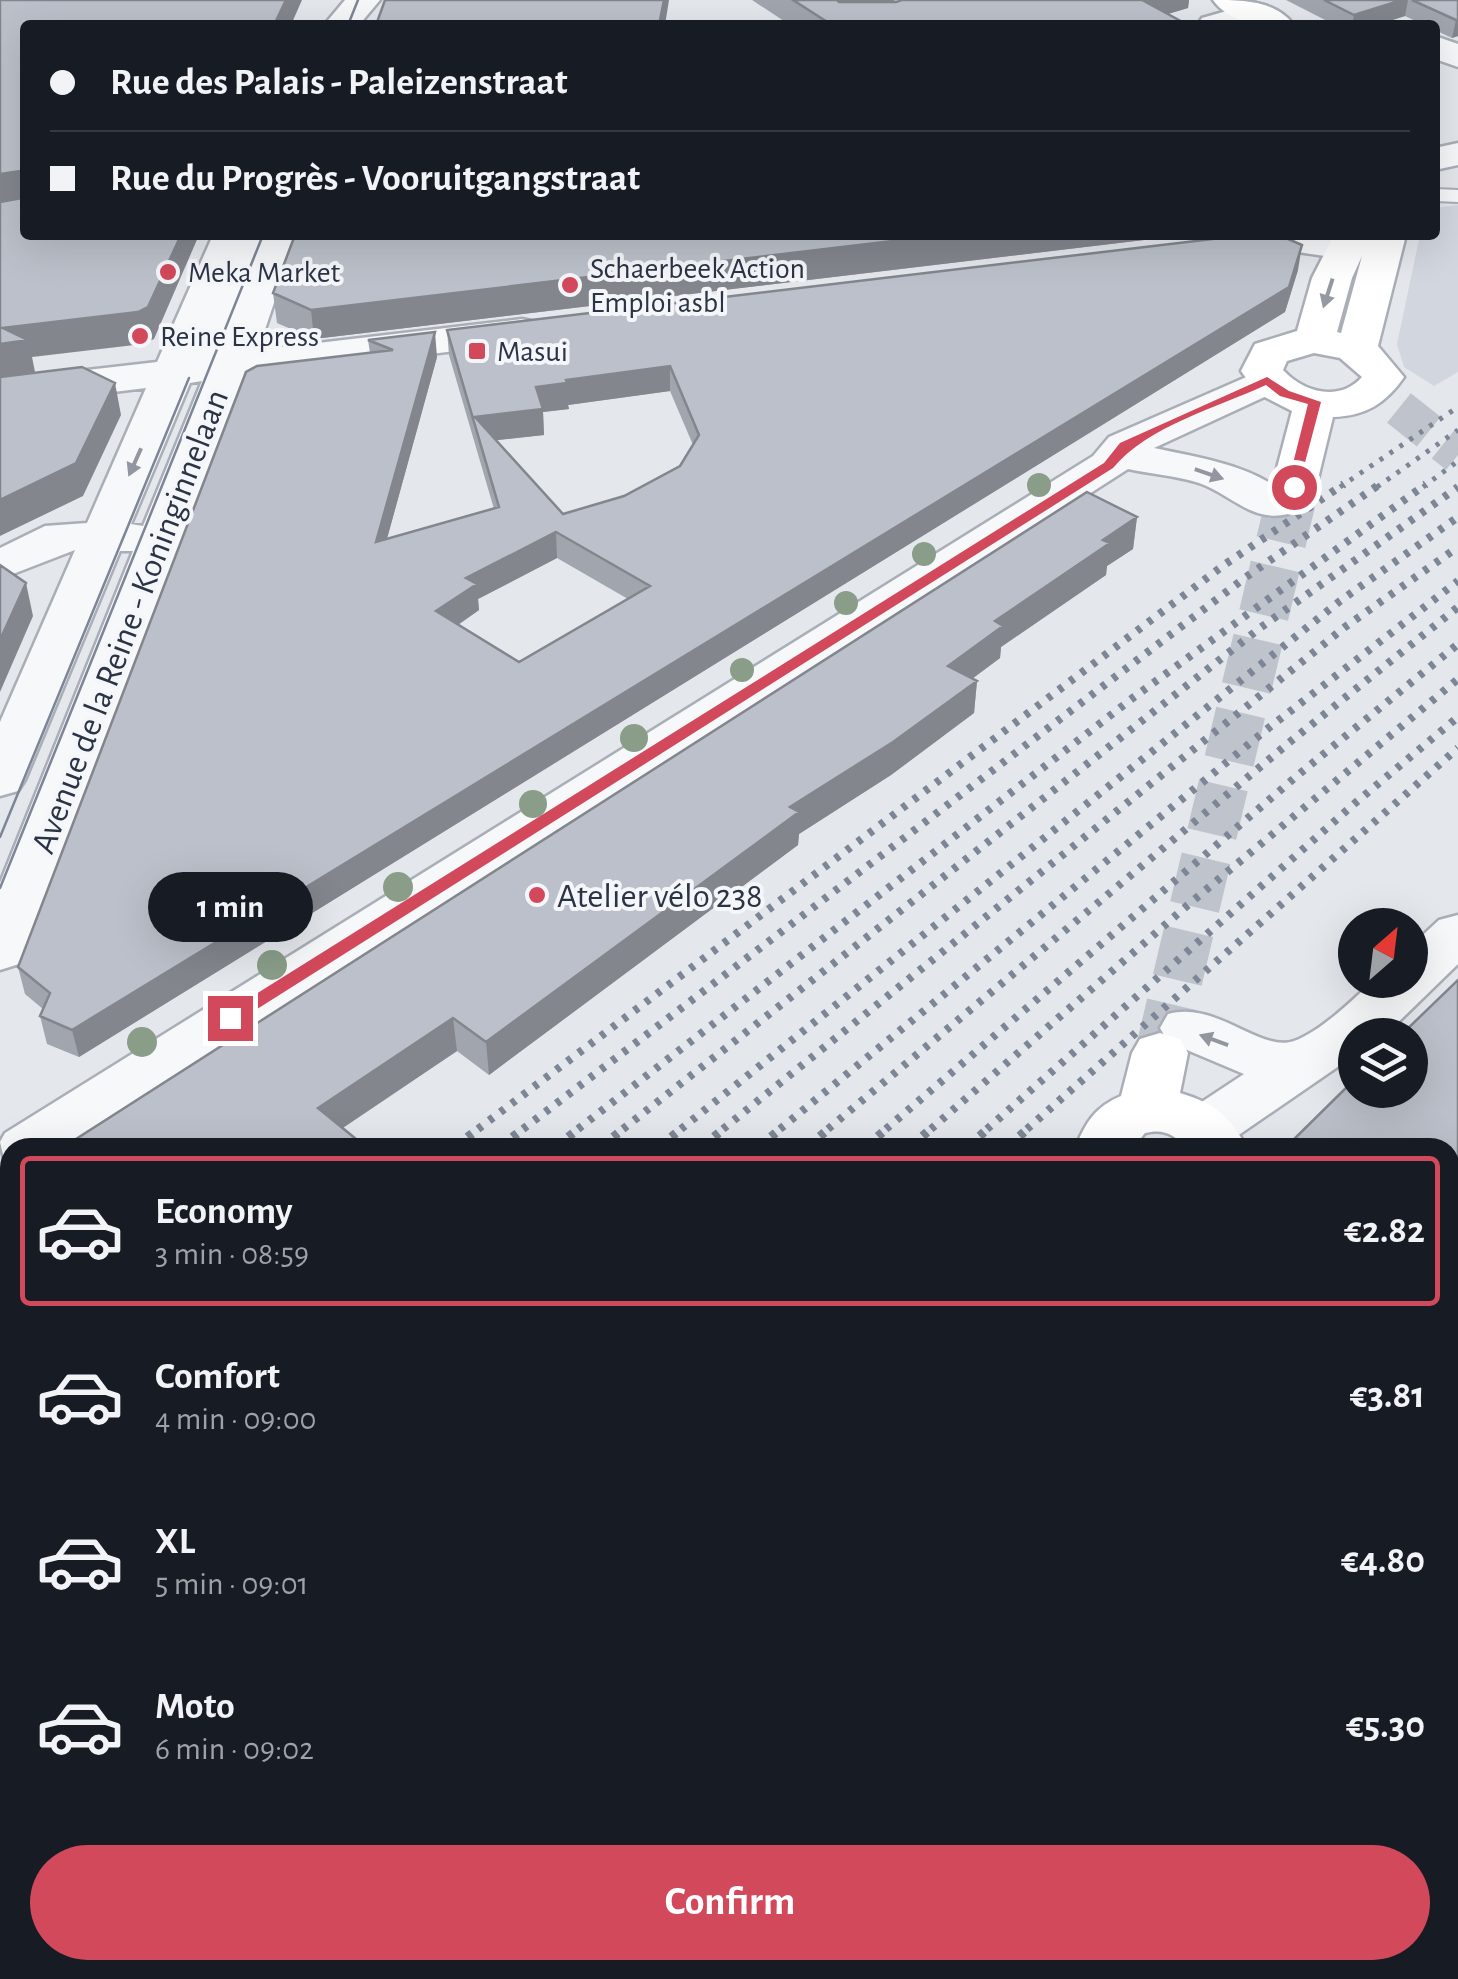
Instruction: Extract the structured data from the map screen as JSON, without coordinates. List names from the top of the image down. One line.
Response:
{"streets":{"street":["Avenue de la Reine - Koninginnelaan"]},"places":{"other":["Meka Market","Schaerbeek Action Emploi asbl","Reine Express","Atelier vélo 238"],"transit":["Masui"]},"north":"top right","page":{"banner":["Rue des Palais - Paleizenstraat","Rue du Progrès - Vooruitgangstraat"],"bubble":"1 min","list":[{"name":"Economy","note":"3 min · 08:59","value":"€2.82"},{"name":"Comfort","note":"4 min · 09:00","value":"€3.81"},{"name":"XL","note":"5 min · 09:01","value":"€4.80"},{"name":"Moto","note":"6 min · 09:02","value":"€5.30"}],"buttons":"Confirm"}}
